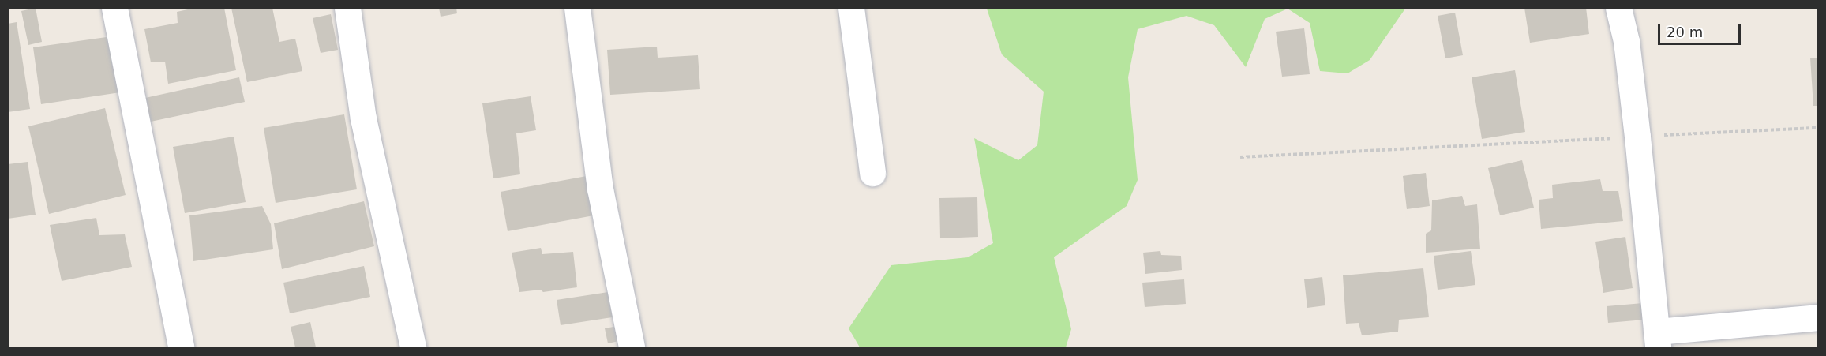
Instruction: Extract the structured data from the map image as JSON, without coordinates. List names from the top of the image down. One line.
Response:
{"scale_bar":"20 m"}
